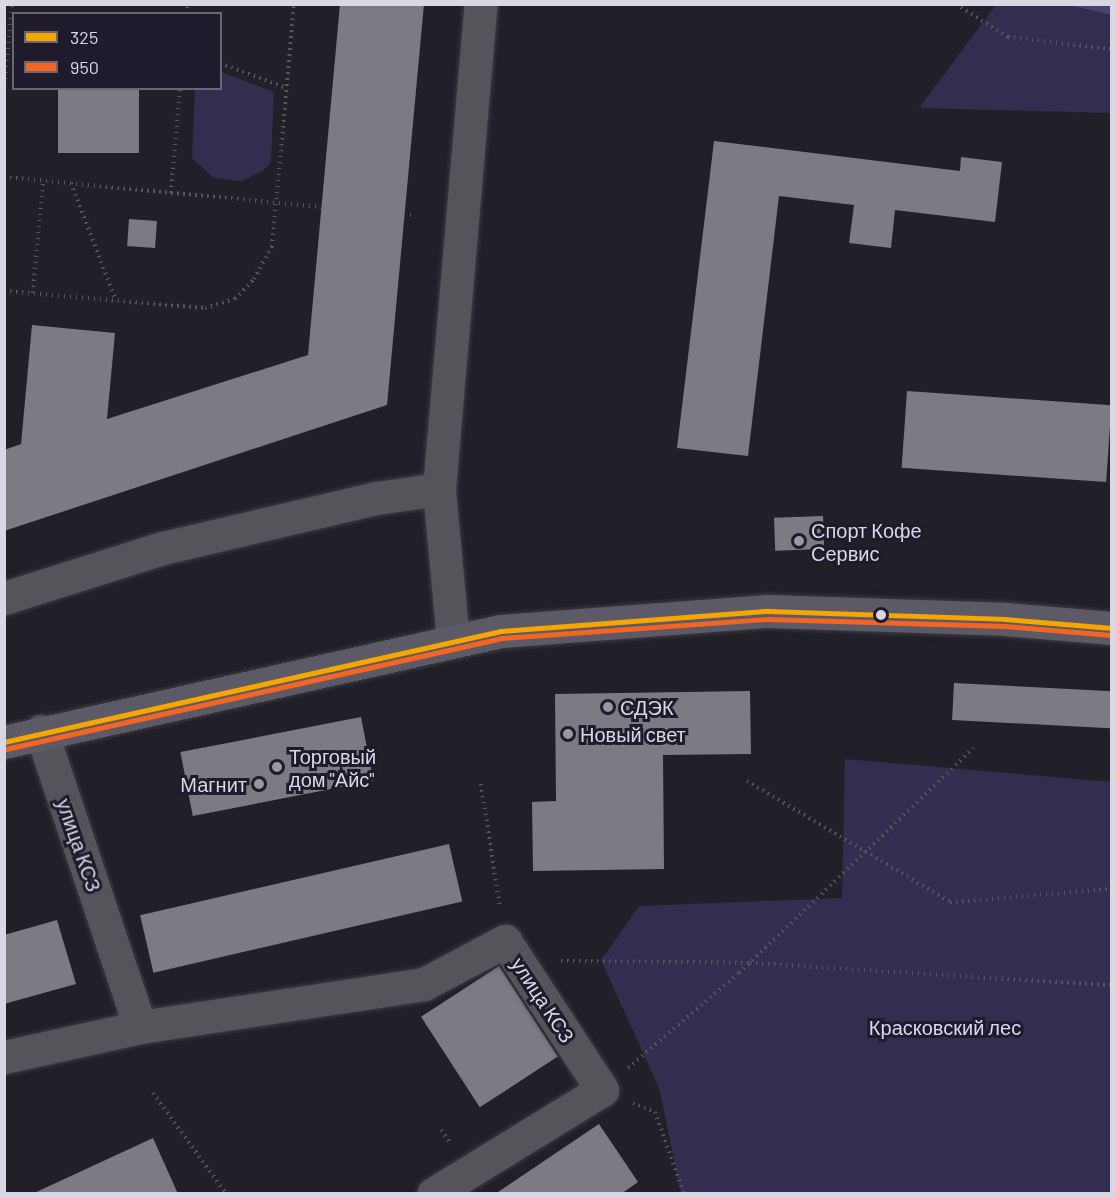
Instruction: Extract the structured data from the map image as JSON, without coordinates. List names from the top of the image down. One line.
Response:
{"streets":{"street":["улица КСЗ"]},"parks":["Красковский лес"],"places":["Спорт Кофе Сервис","СДЭК","Новый свет","Торговый дом \"Айс\"","Магнит"],"lines":["transit line 325","transit line 950"],"legend":["325","950"]}
